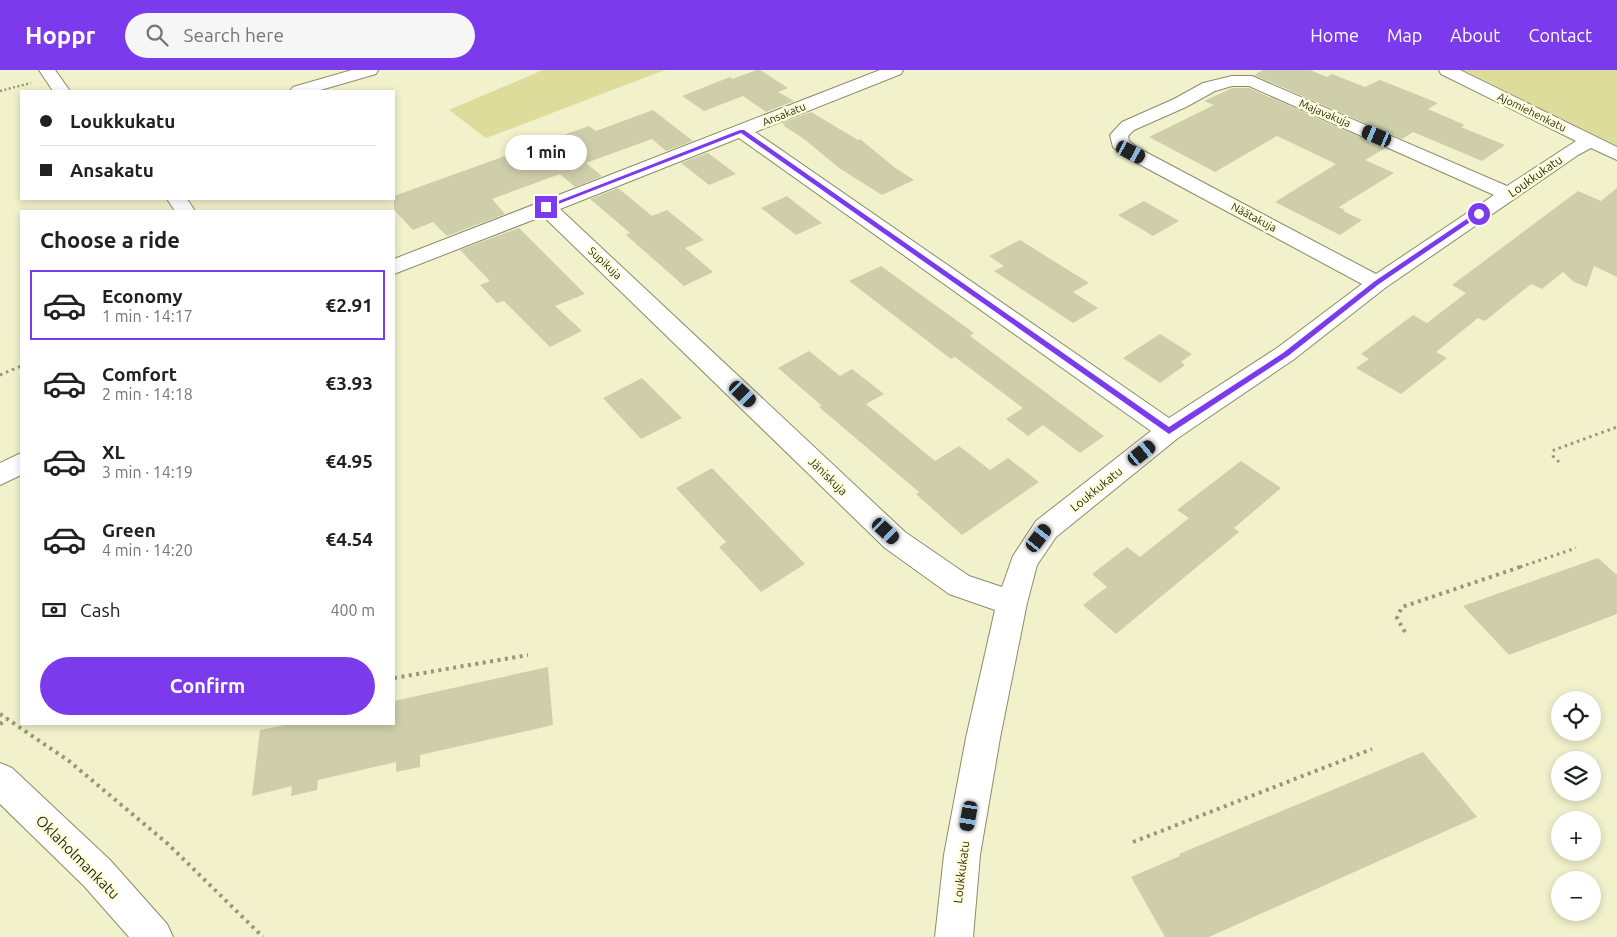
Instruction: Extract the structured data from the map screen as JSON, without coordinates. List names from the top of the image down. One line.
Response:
{"streets":{"street":["Ajomiehenkatu","Majavakuja","Ansakatu","Loukkukatu","Näätakuja","Supikuja","Jäniskuja","Oklaholmankatu"]},"crossings":[["Ajomiehenkatu","Loukkukatu"],["Majavakuja","Loukkukatu"],["Majavakuja","Näätakuja"],["Ansakatu","Supikuja"],["Loukkukatu","Näätakuja"],["Loukkukatu","Jäniskuja"],["Supikuja","Jäniskuja"]],"page":{"header":"Hoppr","search":"Search here","nav":["Home","Map","About","Contact"],"banner":["Loukkukatu","Ansakatu"],"bubble":"1 min","heading":"Choose a ride","list":[{"name":"Economy","note":"1 min · 14:17","value":"€2.91"},{"name":"Comfort","note":"2 min · 14:18","value":"€3.93"},{"name":"XL","note":"3 min · 14:19","value":"€4.95"},{"name":"Green","note":"4 min · 14:20","value":"€4.54"}],"pay":["Cash","400 m"],"buttons":"Confirm","map_buttons":["+","−"]}}
